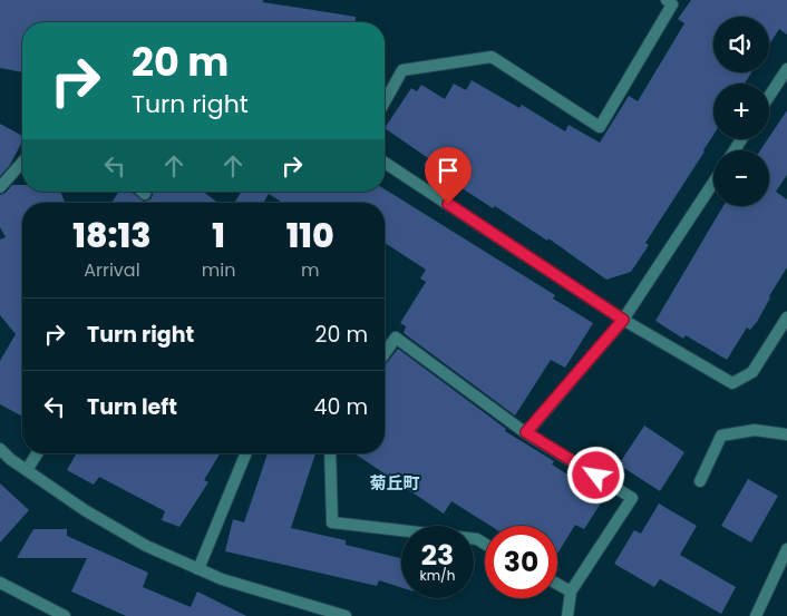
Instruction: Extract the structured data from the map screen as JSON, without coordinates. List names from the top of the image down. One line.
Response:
{"districts":["菊丘町"],"page":{"map_buttons":["+","−"],"turn":["20 m","Turn right"],"eta":["18:13","Arrival","1","min","110","m"],"list":[{"name":"Turn right","value":"20 m"},{"name":"Turn left","value":"40 m"}],"speed":"23 km/h","limit":"30"}}
